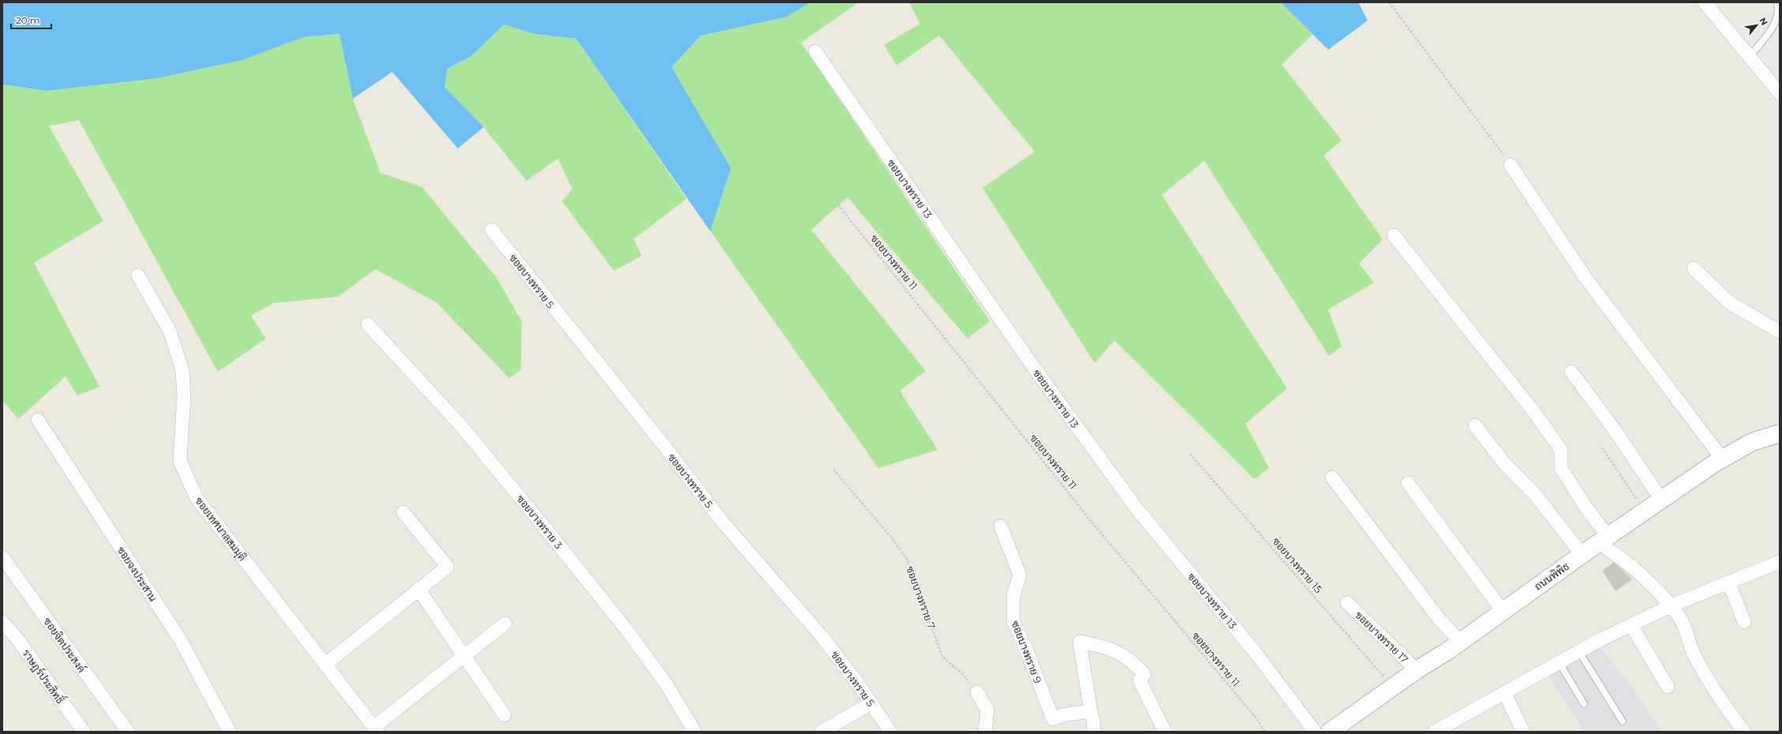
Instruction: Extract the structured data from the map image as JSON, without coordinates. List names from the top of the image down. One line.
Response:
{"streets":{"street":["ซอยบางทราย 13","ซอยบางทราย 5","ซอยบางทราย 3","ซอยเทศบาลสมมุติ","ซอยจงประสาน","ถนนพิพิธ","ขอยบางทราย 17","ซอยจิตประสงค์","ซอยบางทราย 9","ราษฎร์ประสิทธิ์"],"path":["ซอยบางทราย 11","ซอยบางทราย 15","ซอยบางทราย 7"]},"crossings":[["ซอยบางทราย 15","ถนนพิพิธ"],["ถนนพิพิธ","ขอยบางทราย 17"]],"scale_bar":"20 m","north":"top right"}
